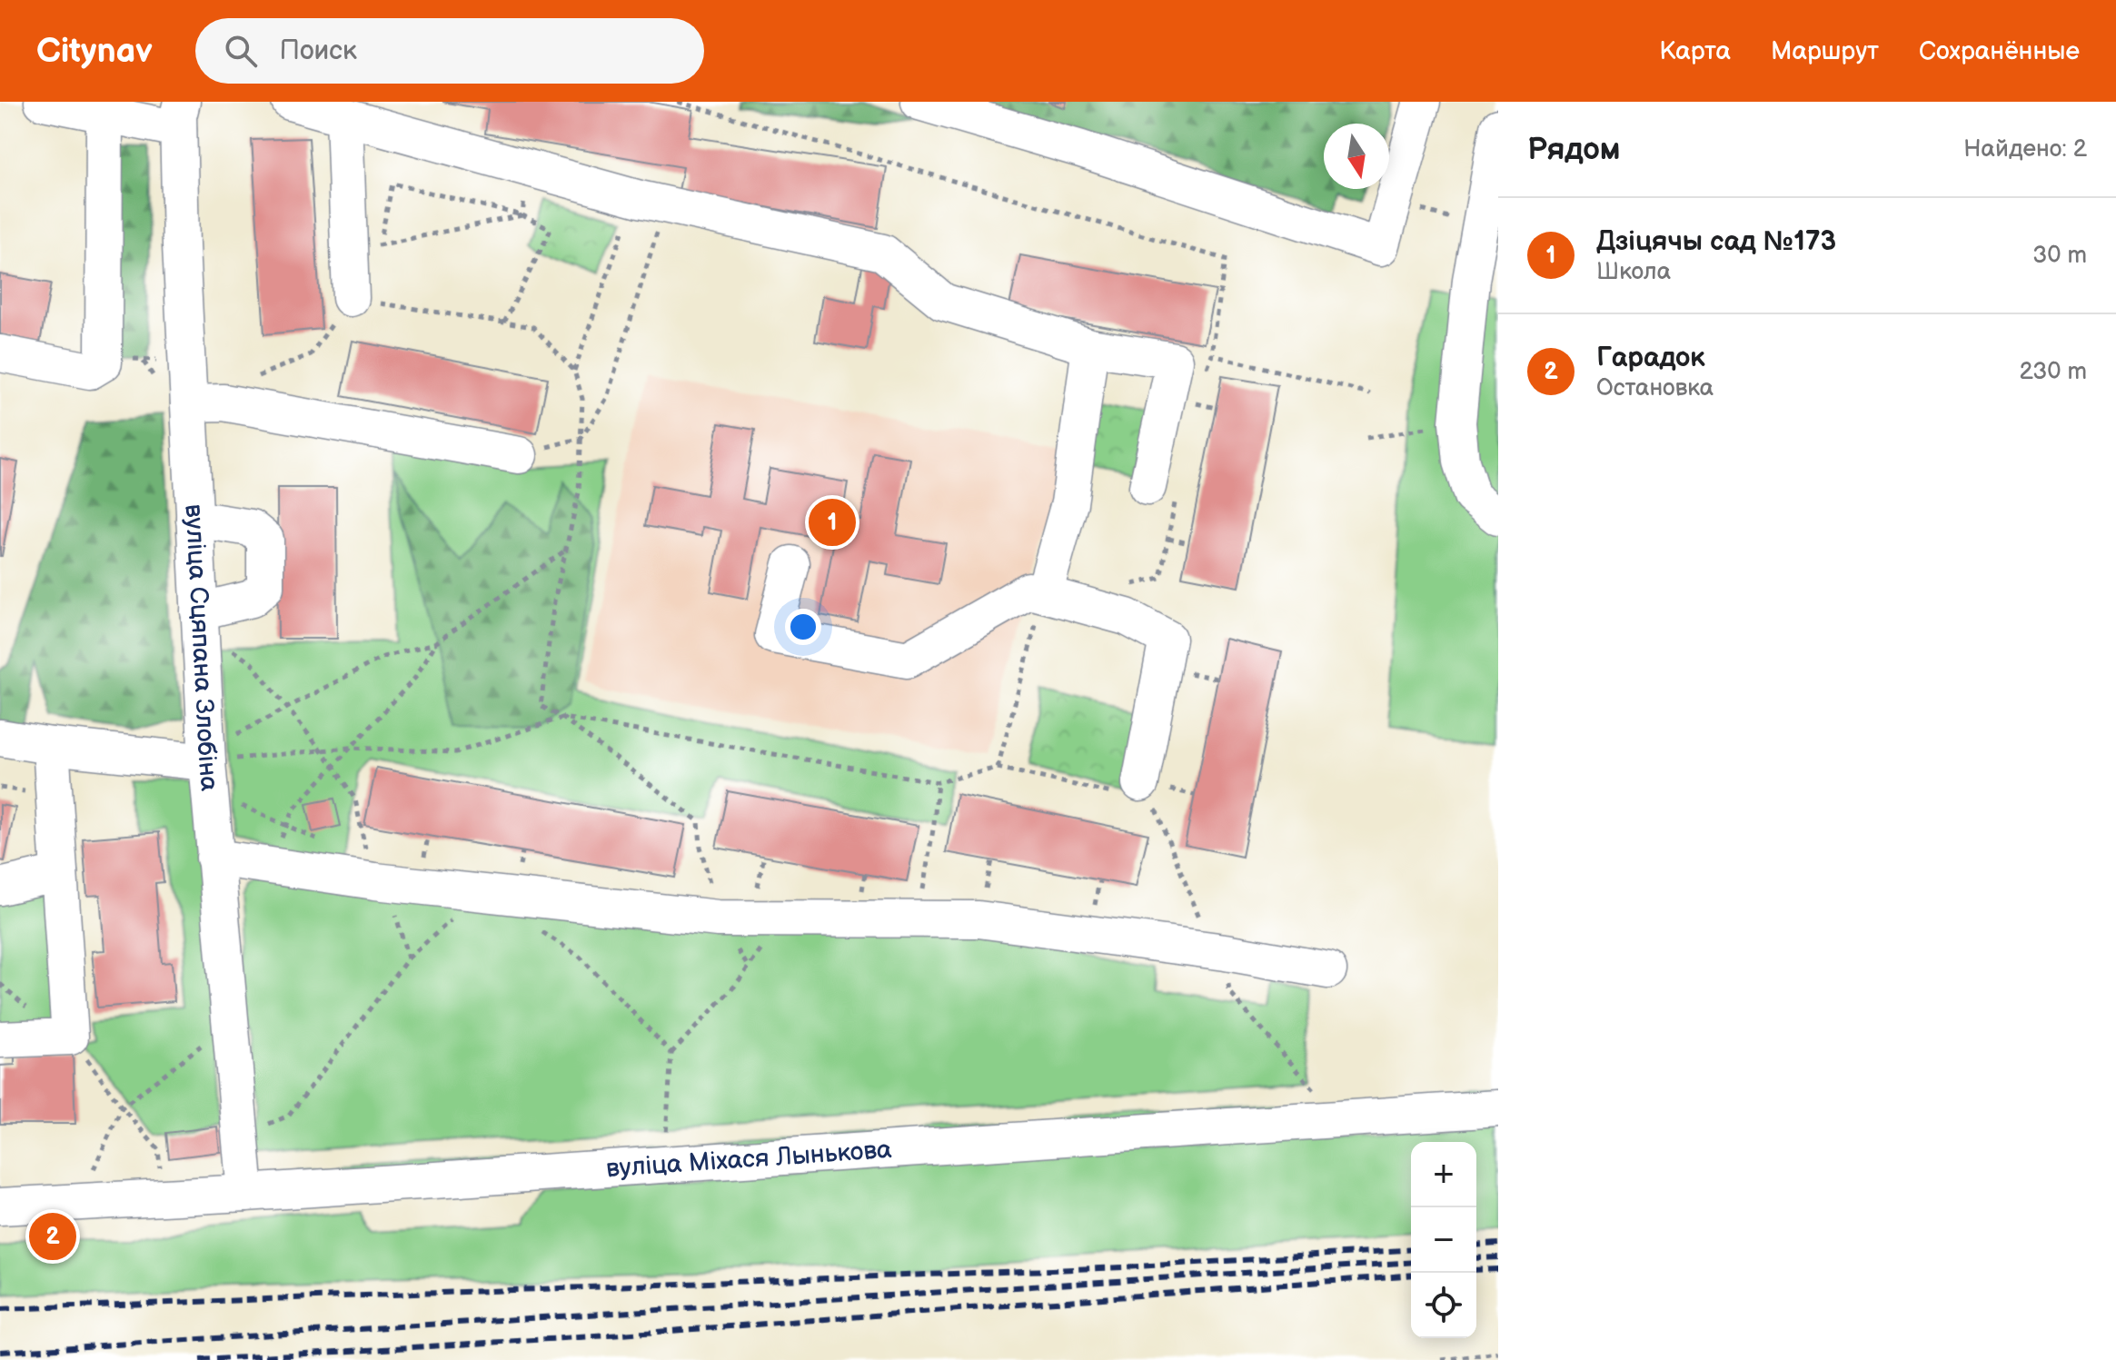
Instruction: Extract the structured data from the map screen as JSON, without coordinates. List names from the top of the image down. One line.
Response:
{"streets":{"street":["вуліца Сцяпана Злобіна","вуліца Міхася Лынькова"]},"crossings":[["вуліца Сцяпана Злобіна","вуліца Міхася Лынькова"]],"north":"bottom","page":{"header":"Citynav","search":"Поиск","nav":["Карта","Маршрут","Сохранённые"],"heading":["Рядом","Найдено: 2"],"list":[{"mark":"1","name":"Дзіцячы сад №173","note":"Школа","value":"30 m"},{"mark":"2","name":"Гарадок","note":"Остановка","value":"230 m"}],"pins":["1","2"],"map_buttons":["+","−"]}}
